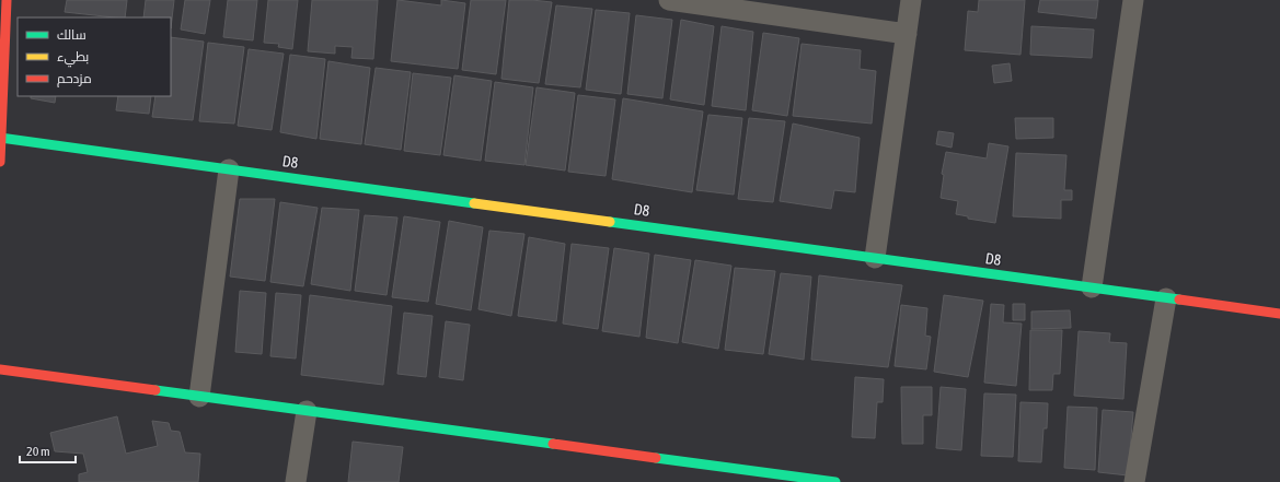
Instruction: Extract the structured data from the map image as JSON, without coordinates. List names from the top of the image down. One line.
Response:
{"streets":{"street":["D8"]},"legend":["سالك","بطيء","مزدحم"],"scale_bar":"20 m"}
